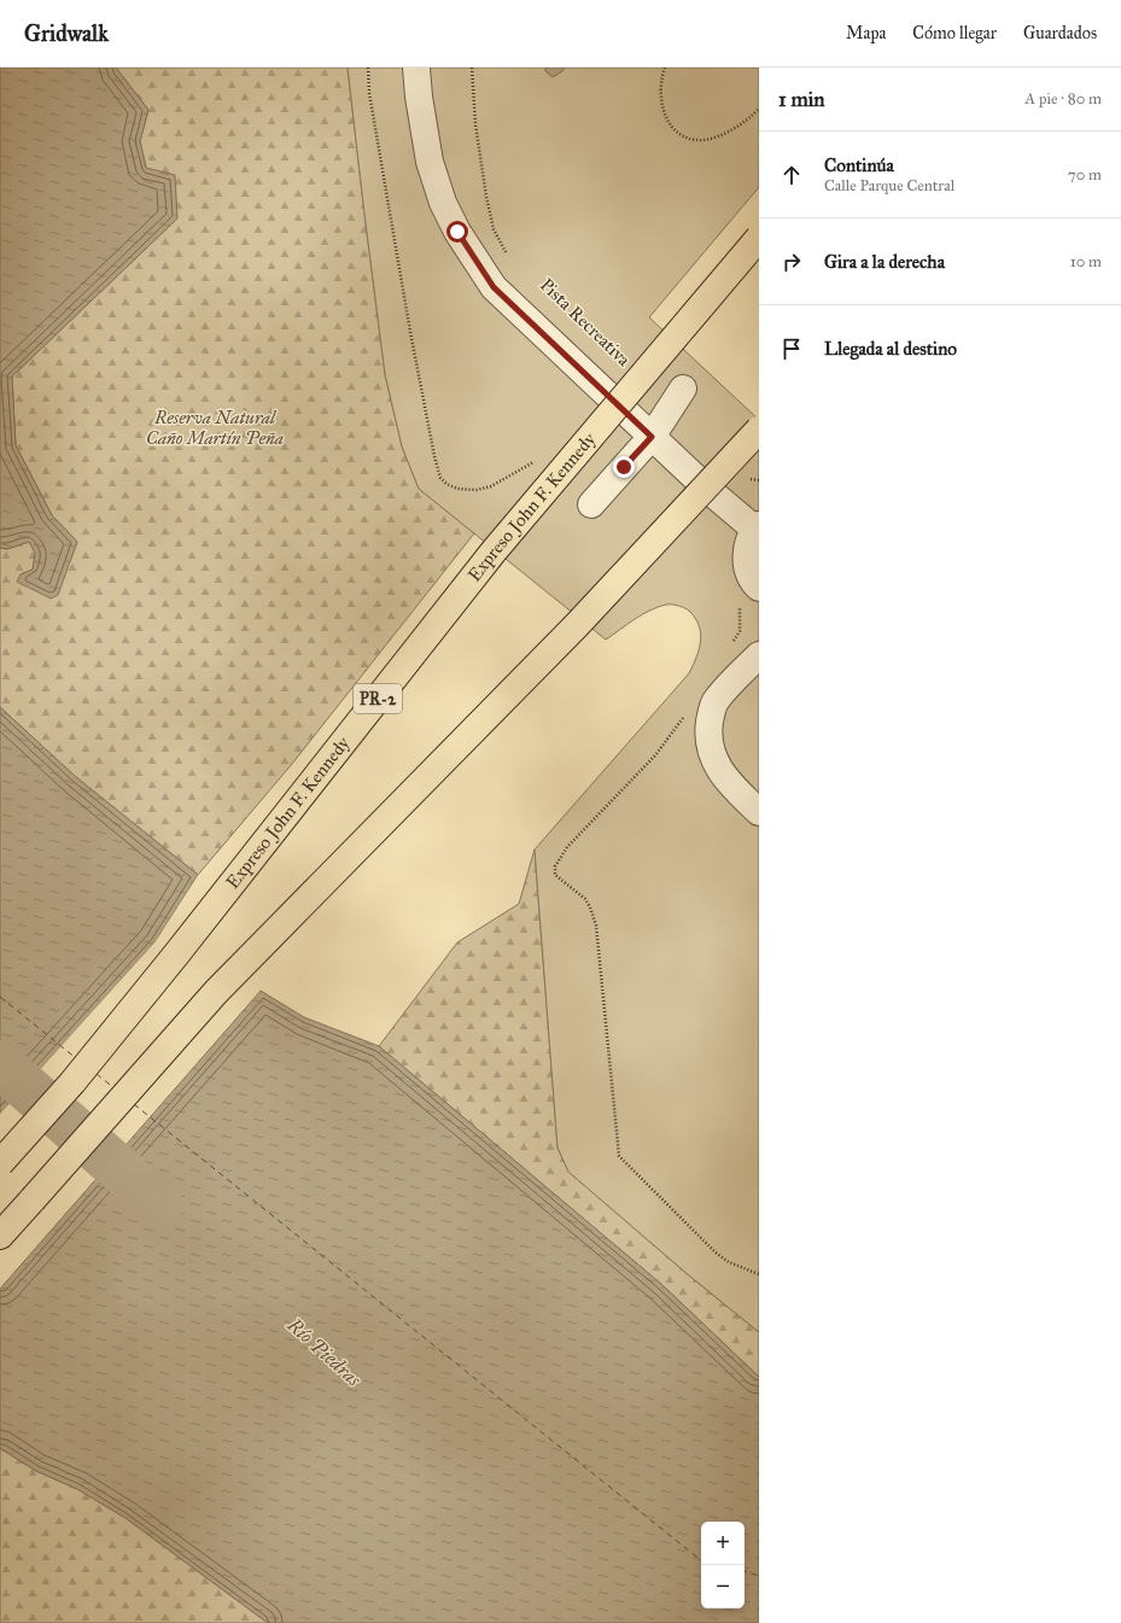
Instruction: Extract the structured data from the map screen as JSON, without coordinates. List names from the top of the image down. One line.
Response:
{"streets":{"highway":["Expreso John F. Kennedy","PR-2"]},"water":["Río Piedras"],"parks":["Reserva Natural Caño Martín Peña"],"page":{"header":"Gridwalk","nav":["Mapa","Cómo llegar","Guardados"],"heading":["1 min","A pie · 80 m"],"list":[["Continúa","Calle Parque Central","70 m"],["Gira a la derecha","10 m"],"Llegada al destino"],"map_buttons":["+","−"]}}
